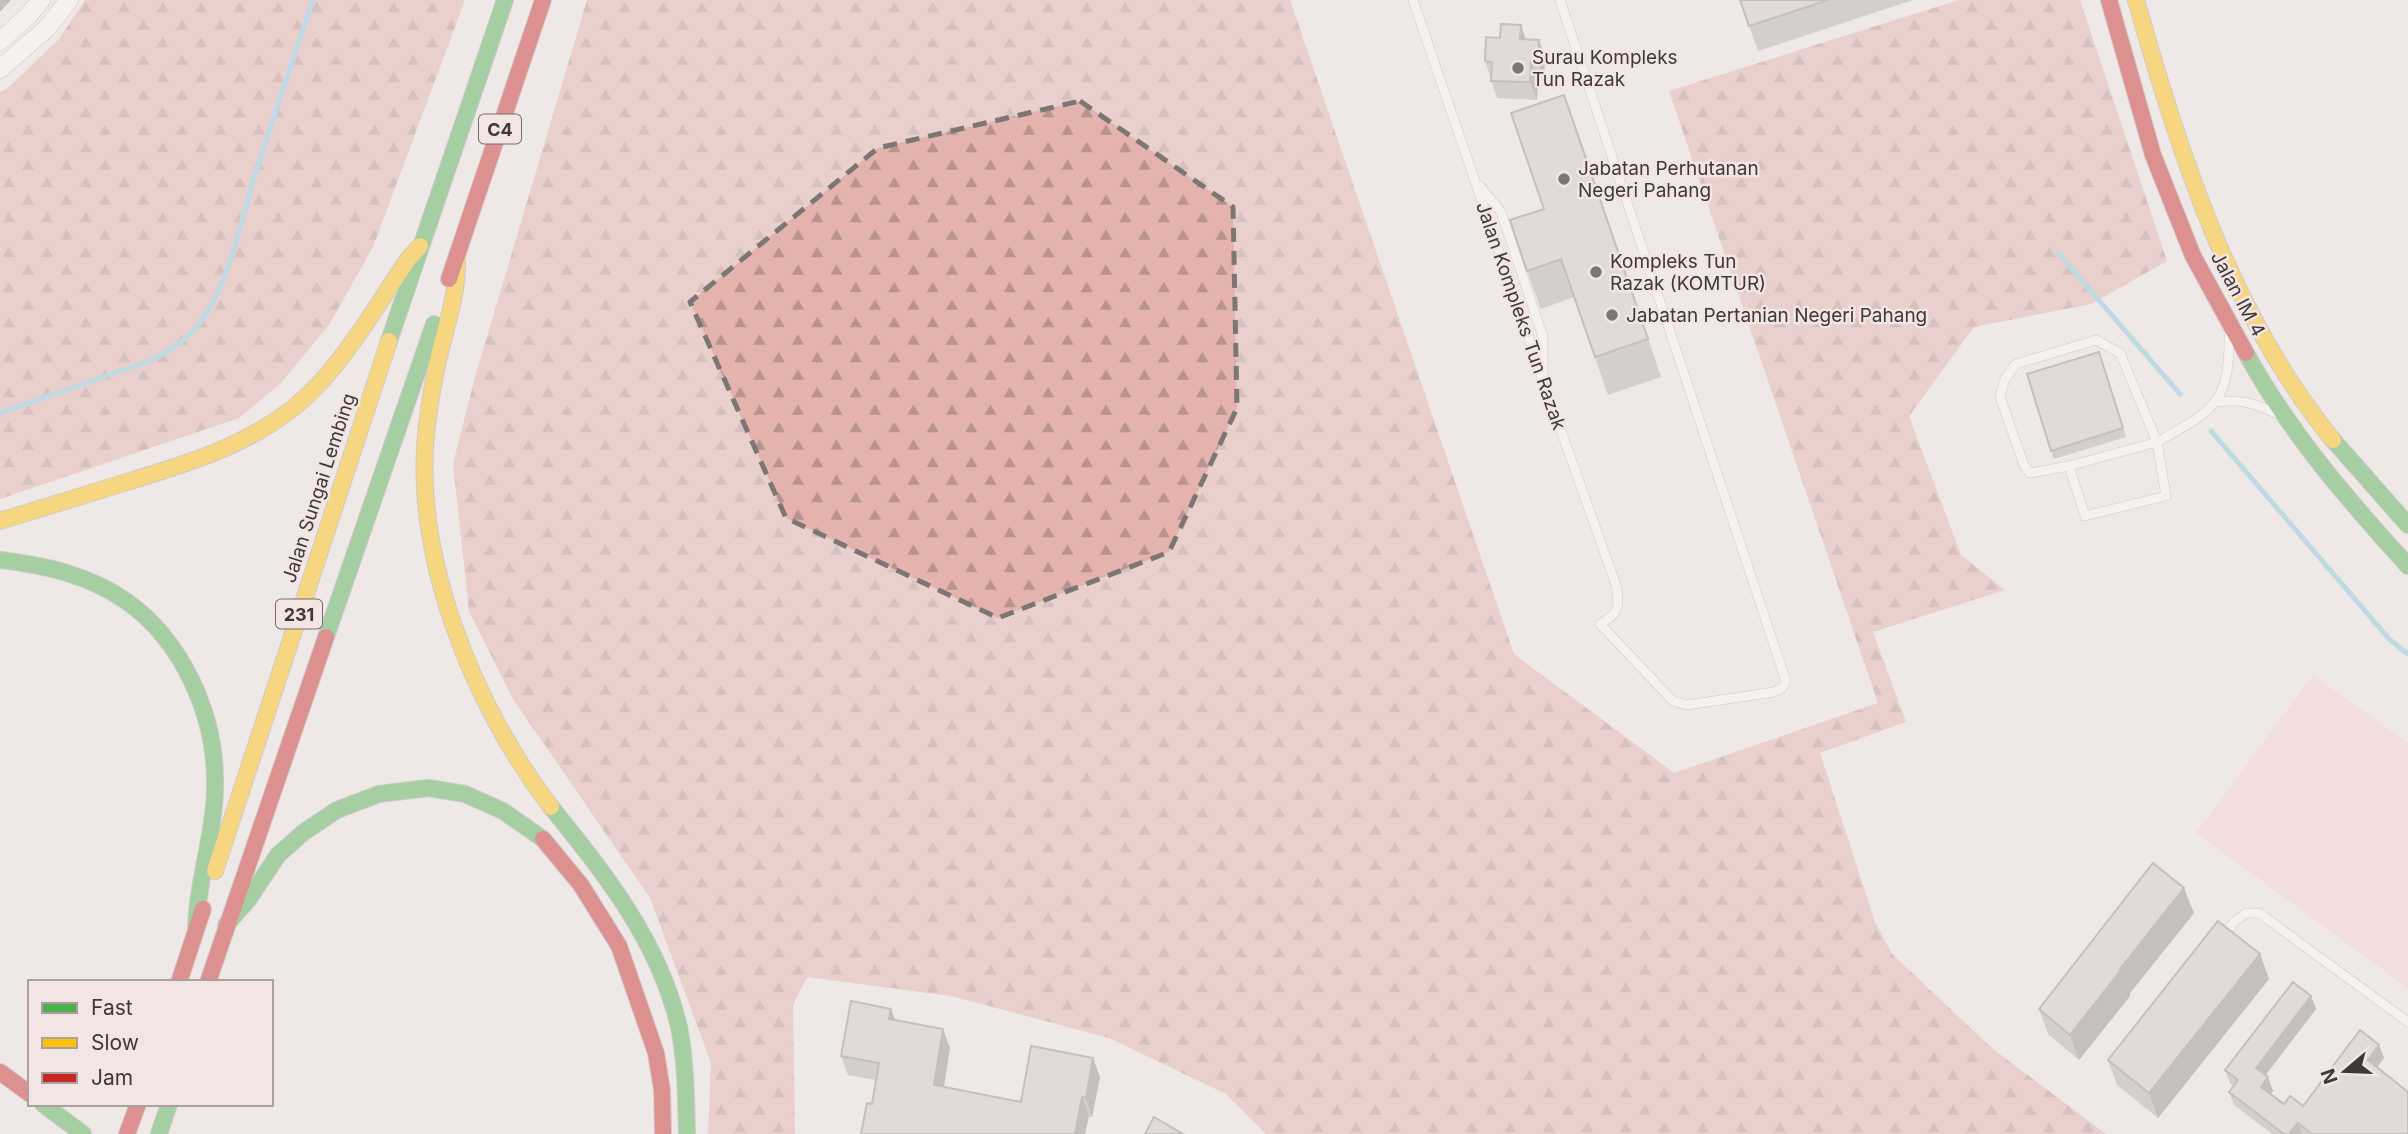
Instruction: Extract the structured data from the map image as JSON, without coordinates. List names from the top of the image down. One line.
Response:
{"streets":{"main road":["C4","Jalan IM 4","Jalan Sungai Lembing","231"],"lane":["Jalan Kompleks Tun Razak"]},"crossings":[["C4","Jalan Sungai Lembing"],["C4","231"]],"places":["Surau Kompleks Tun Razak","Jabatan Perhutanan Negeri Pahang","Kompleks Tun Razak (KOMTUR)","Jabatan Pertanian Negeri Pahang"],"legend":["Fast","Slow","Jam"],"north":"left"}
